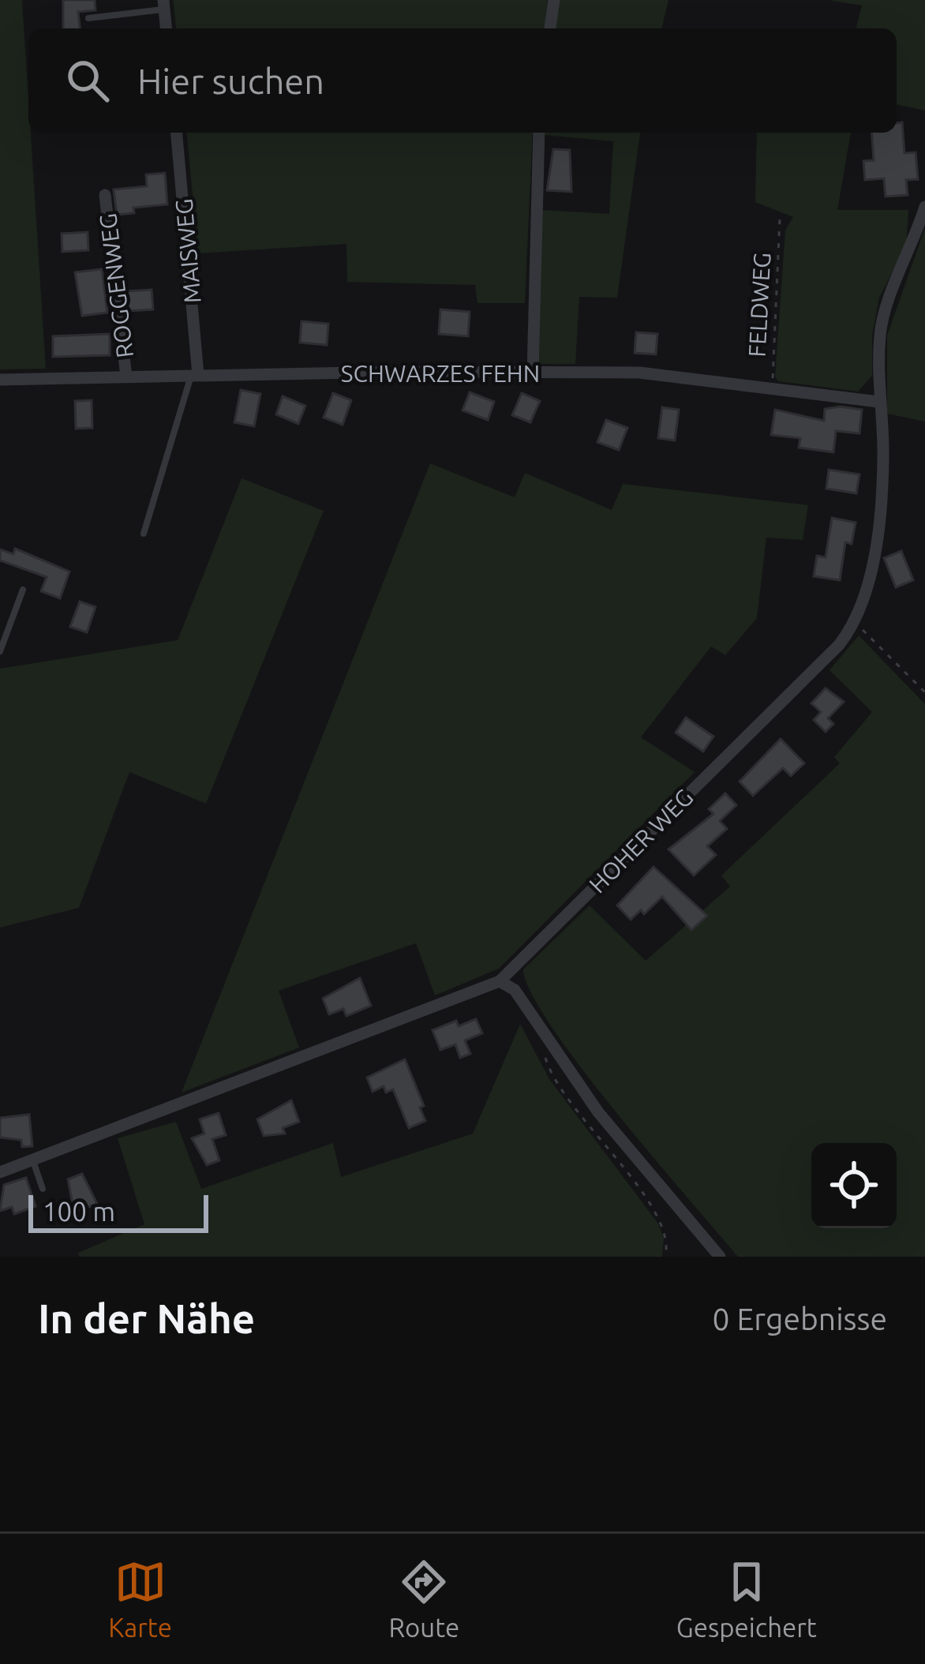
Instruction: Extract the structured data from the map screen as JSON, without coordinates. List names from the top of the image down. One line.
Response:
{"streets":{"street":["MAISWEG","ROGGENWEG","SCHWARZES FEHN","HOHER WEG"],"path":["FELDWEG"]},"crossings":[["MAISWEG","SCHWARZES FEHN"],["ROGGENWEG","SCHWARZES FEHN"],["FELDWEG","SCHWARZES FEHN"]],"scale_bar":"100 m","page":{"search":"Hier suchen","scale":"100 m","heading":["In der Nähe","0 Ergebnisse"],"nav":["Karte","Route","Gespeichert"]}}
